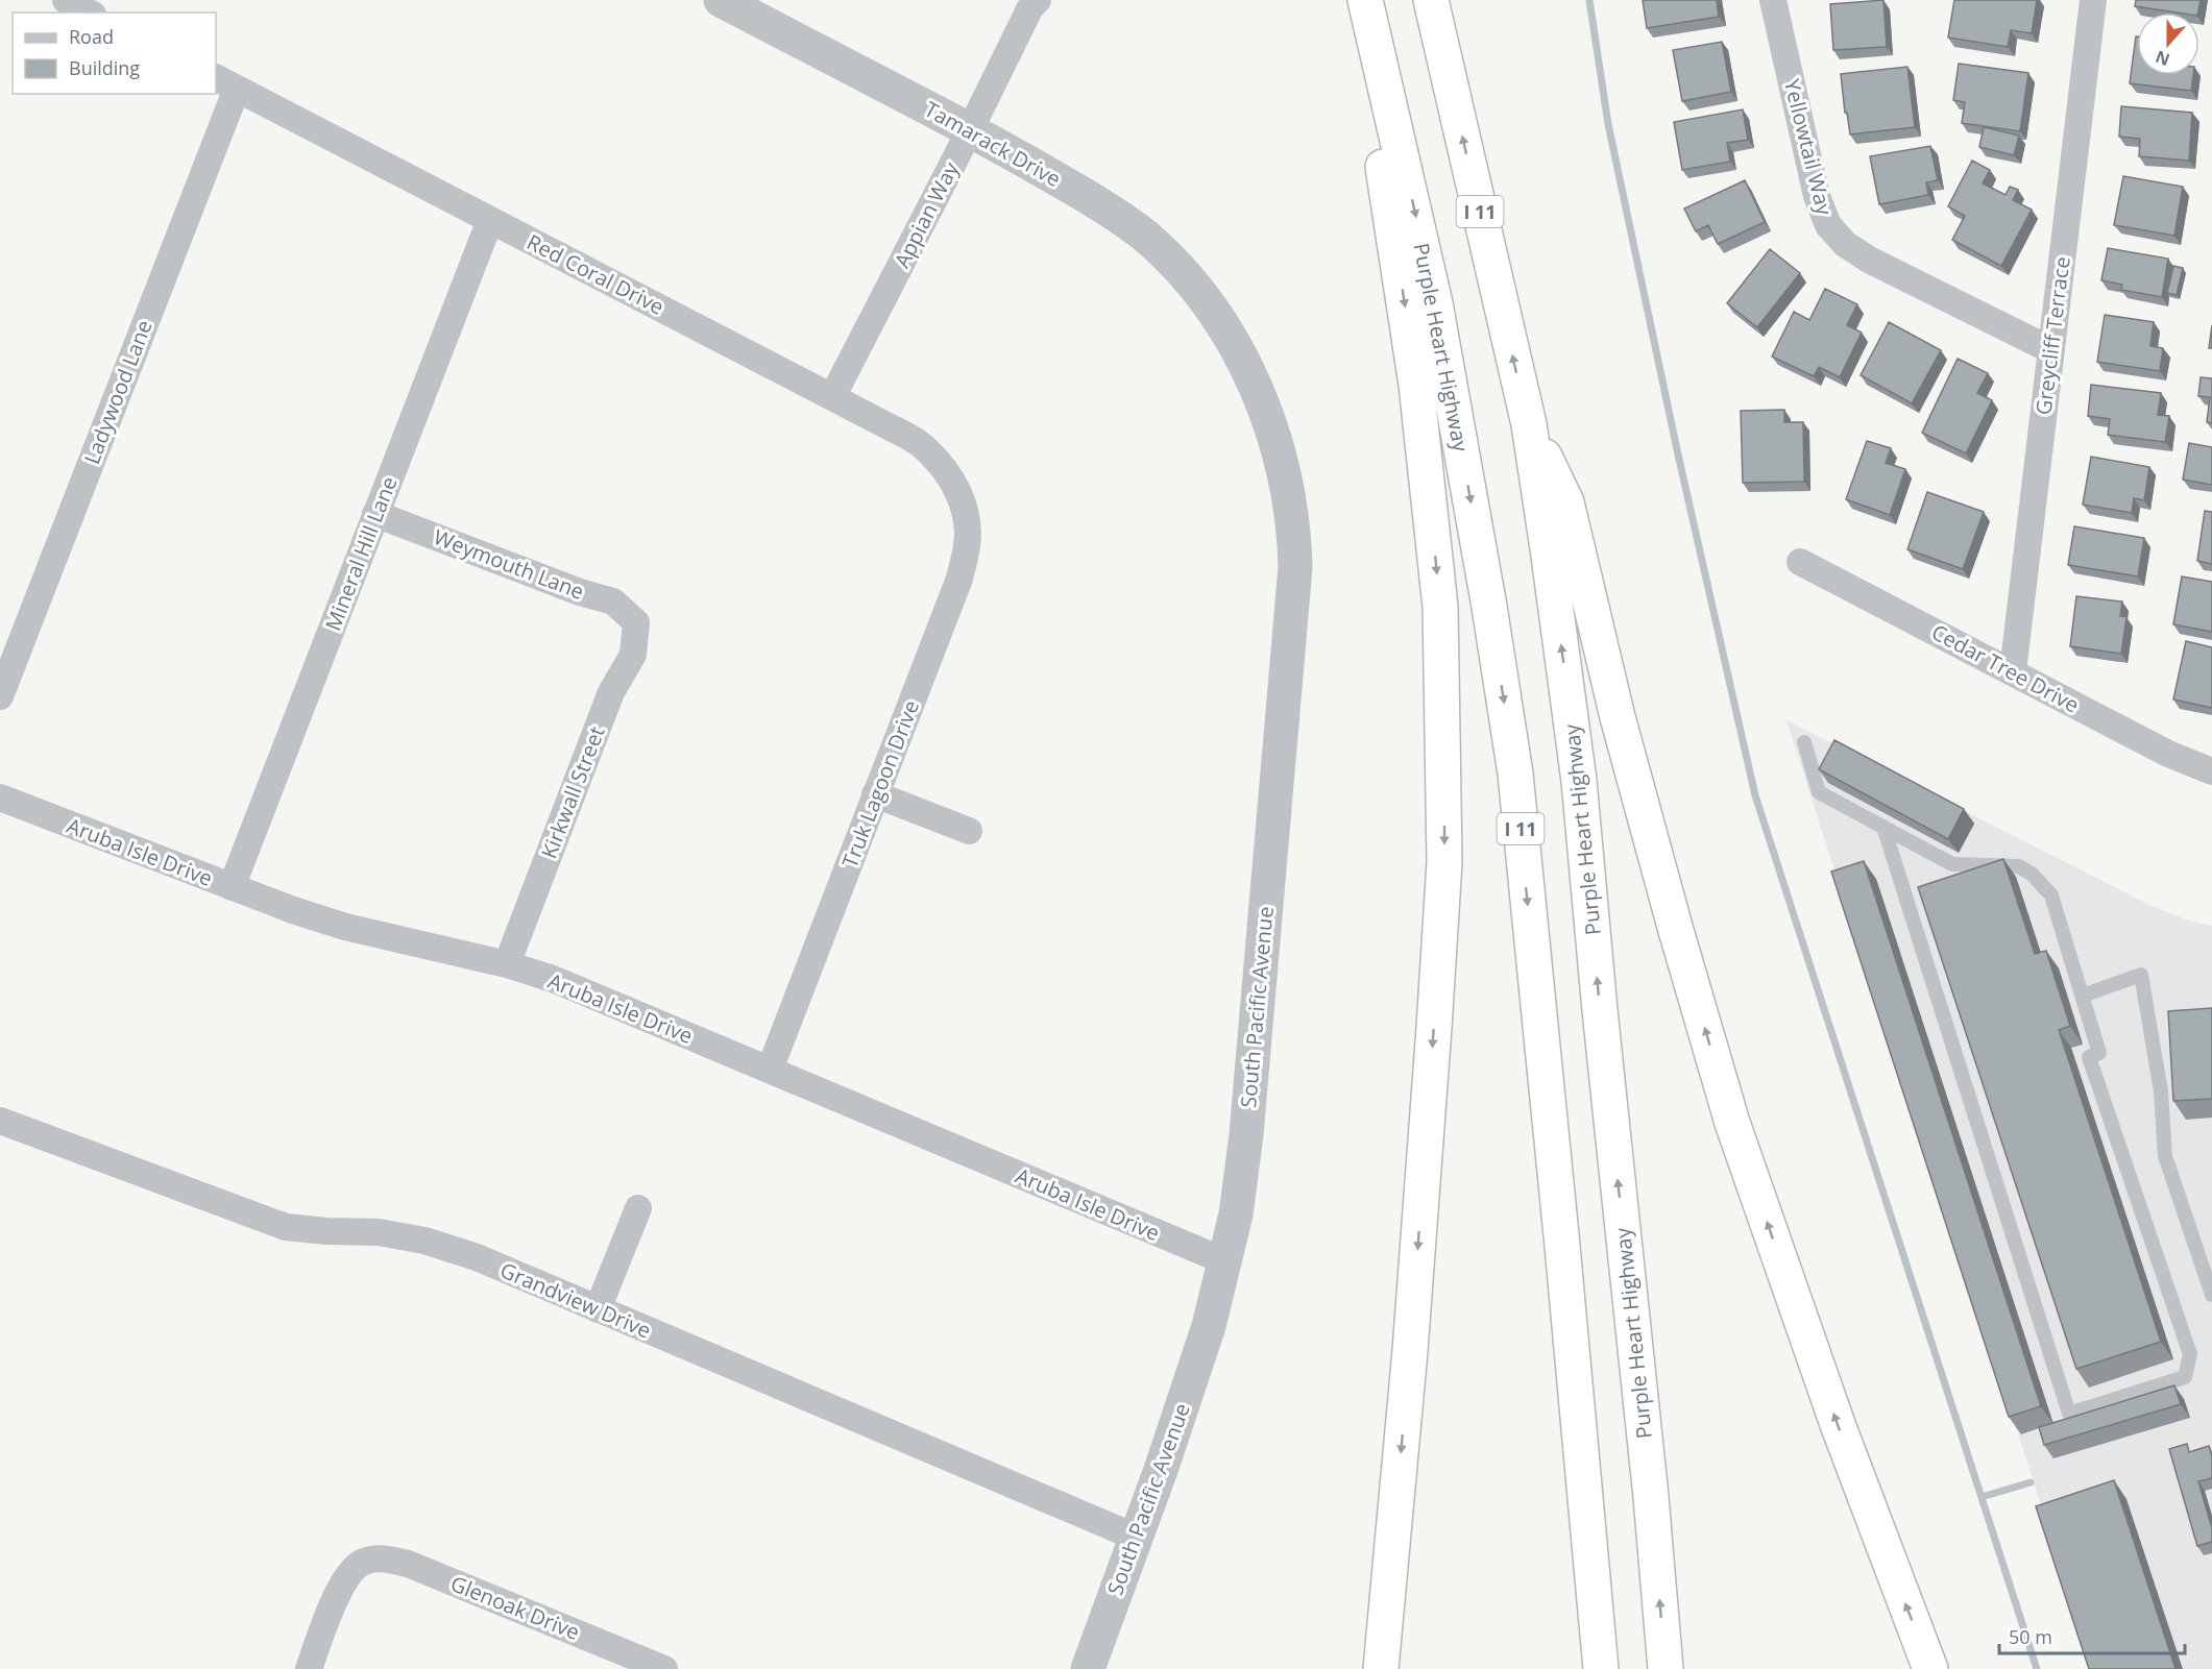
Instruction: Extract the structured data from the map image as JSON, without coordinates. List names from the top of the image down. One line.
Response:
{"streets":{"highway":["I 11","Purple Heart Highway"],"street":["Tamarack Drive","Yellowtail Way","Appian Way","Red Coral Drive","Greycliff Terrace","Ladywood Lane","Mineral Hill Lane","Weymouth Lane","Cedar Tree Drive","Truk Lagoon Drive","Kirkwall Street","Aruba Isle Drive","South Pacific Avenue","Grandview Drive","Glenoak Drive"]},"crossings":[["Tamarack Drive","Appian Way"],["Tamarack Drive","South Pacific Avenue"],["Yellowtail Way","Greycliff Terrace"],["Appian Way","Red Coral Drive"],["Red Coral Drive","Ladywood Lane"],["Red Coral Drive","Mineral Hill Lane"],["Red Coral Drive","Truk Lagoon Drive"],["Greycliff Terrace","Cedar Tree Drive"],["Mineral Hill Lane","Weymouth Lane"],["Mineral Hill Lane","Aruba Isle Drive"],["Weymouth Lane","Kirkwall Street"],["Truk Lagoon Drive","Aruba Isle Drive"],["Kirkwall Street","Aruba Isle Drive"],["Aruba Isle Drive","South Pacific Avenue"],["South Pacific Avenue","Grandview Drive"]],"legend":["Road","Building"],"scale_bar":"50 m","north":"bottom"}
